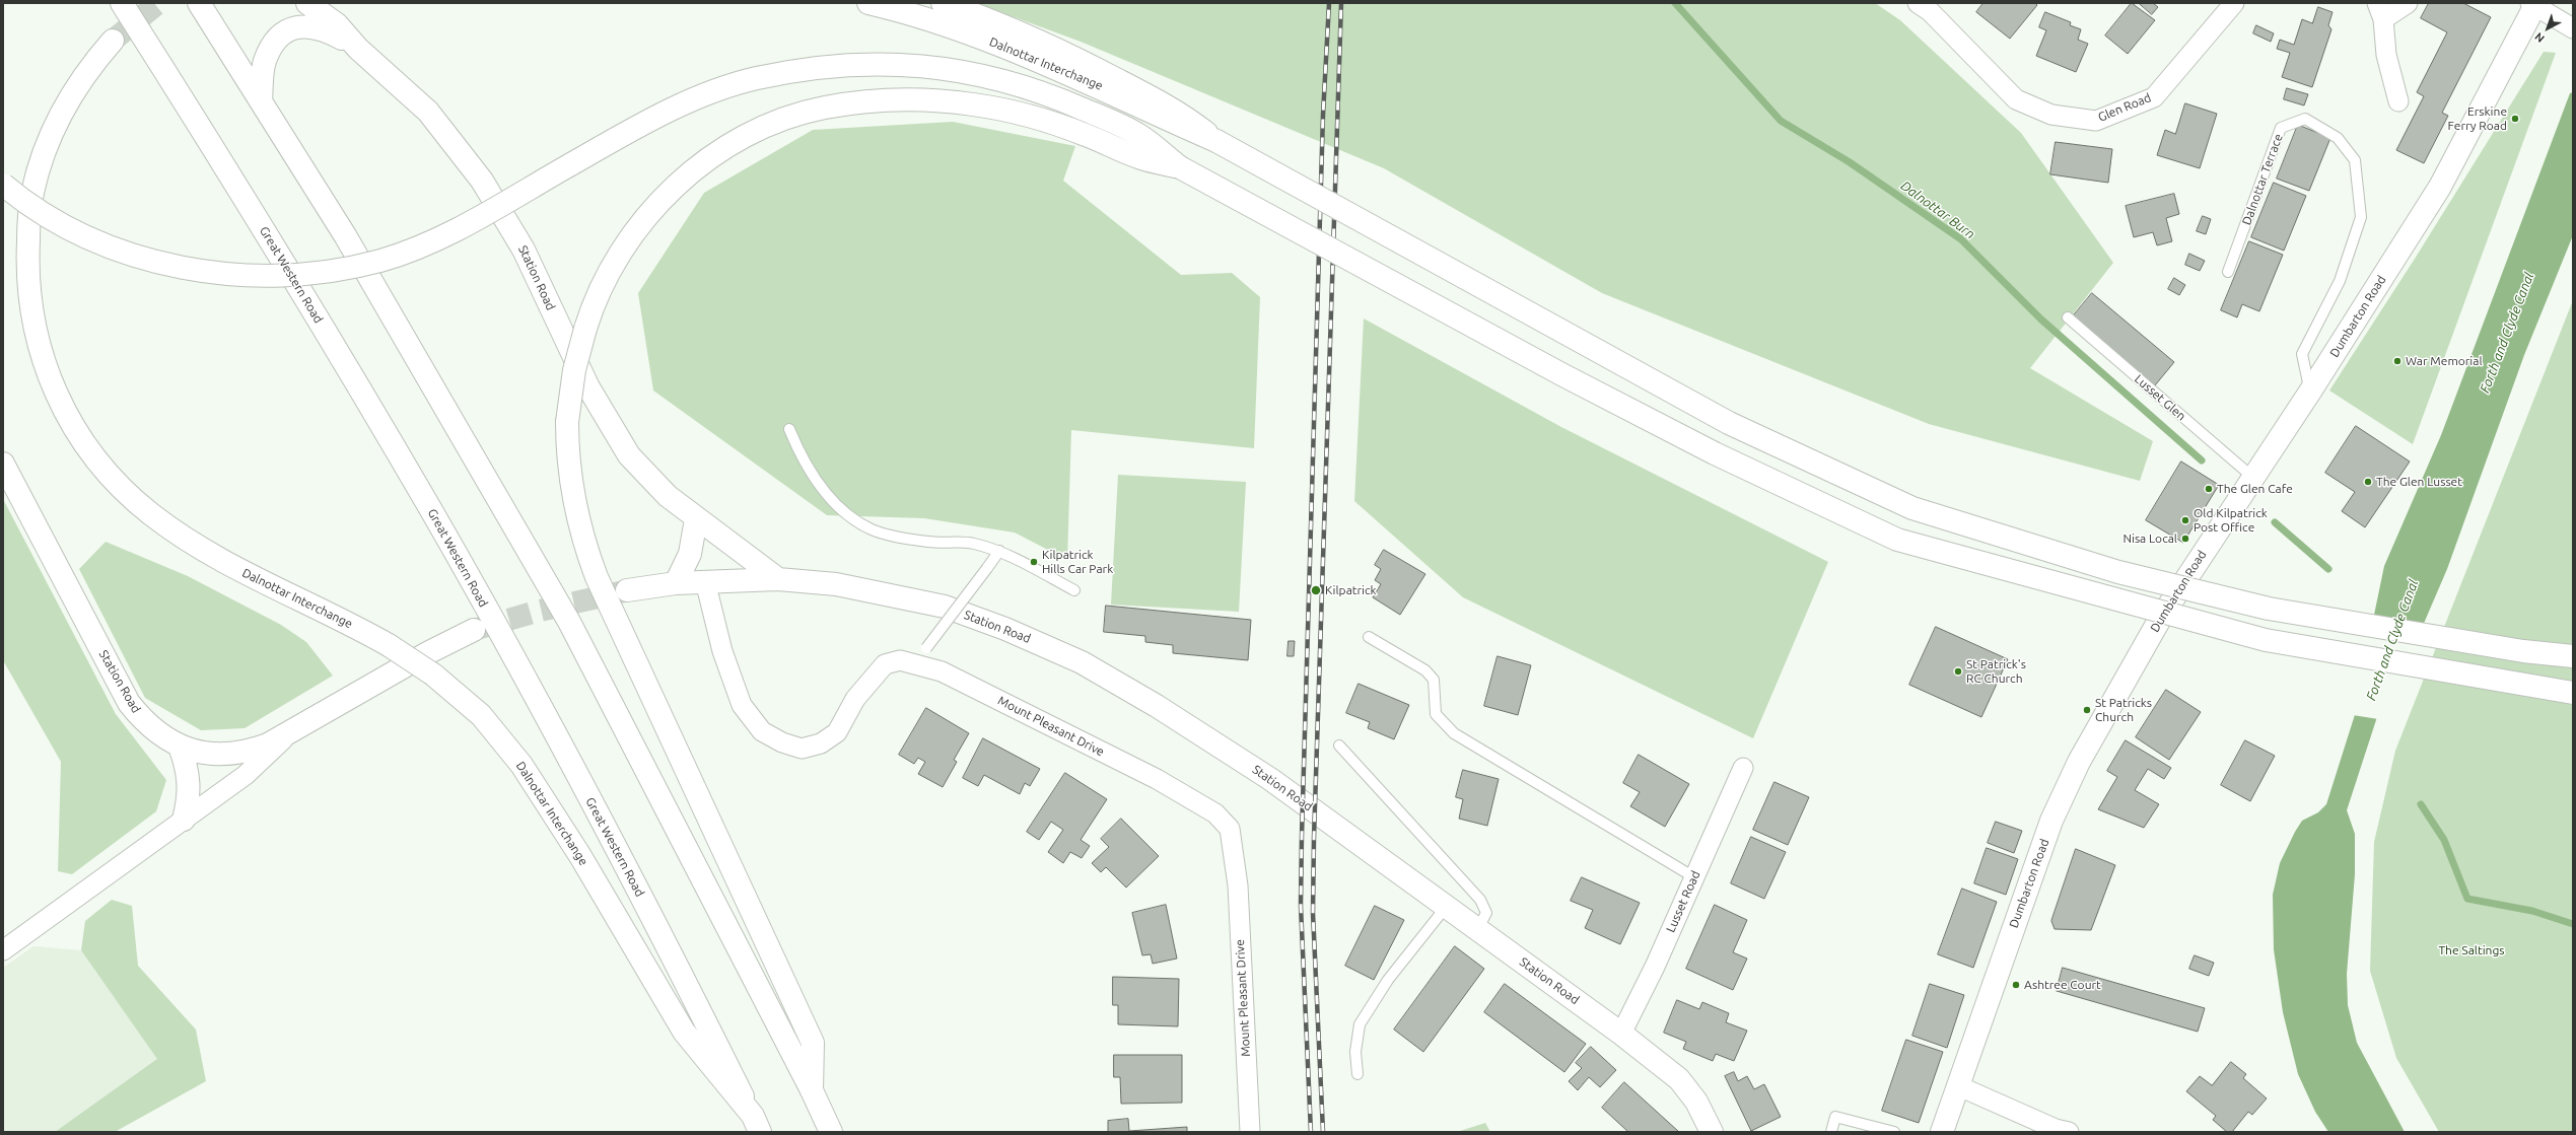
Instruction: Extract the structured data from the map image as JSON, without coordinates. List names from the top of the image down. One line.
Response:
{"streets":{"main road":["Dalnottar Interchange","Great Western Road","Station Road","Dumbarton Road"],"street":["Glen Road","Mount Pleasant Drive","Lusset Road"],"lane":["Dalnottar Terrace","Lusset Glen"]},"crossings":[["Dalnottar Interchange","Great Western Road"],["Dalnottar Terrace","Dumbarton Road"],["Station Road","Mount Pleasant Drive"],["Station Road","Lusset Road"],["Dumbarton Road","Lusset Glen"]],"water":["Dalnottar Burn","Forth and Clyde Canal"],"parks":["The Saltings"],"places":["Erskine Ferry Road","War Memorial","The Glen Lusset","The Glen Cafe","Old Kilpatrick Post Office","Nisa Local","Kilpatrick Hills Car Park","Kilpatrick","St Patrick's RC Church","St Patricks Church","Ashtree Court"],"north":"bottom left"}
